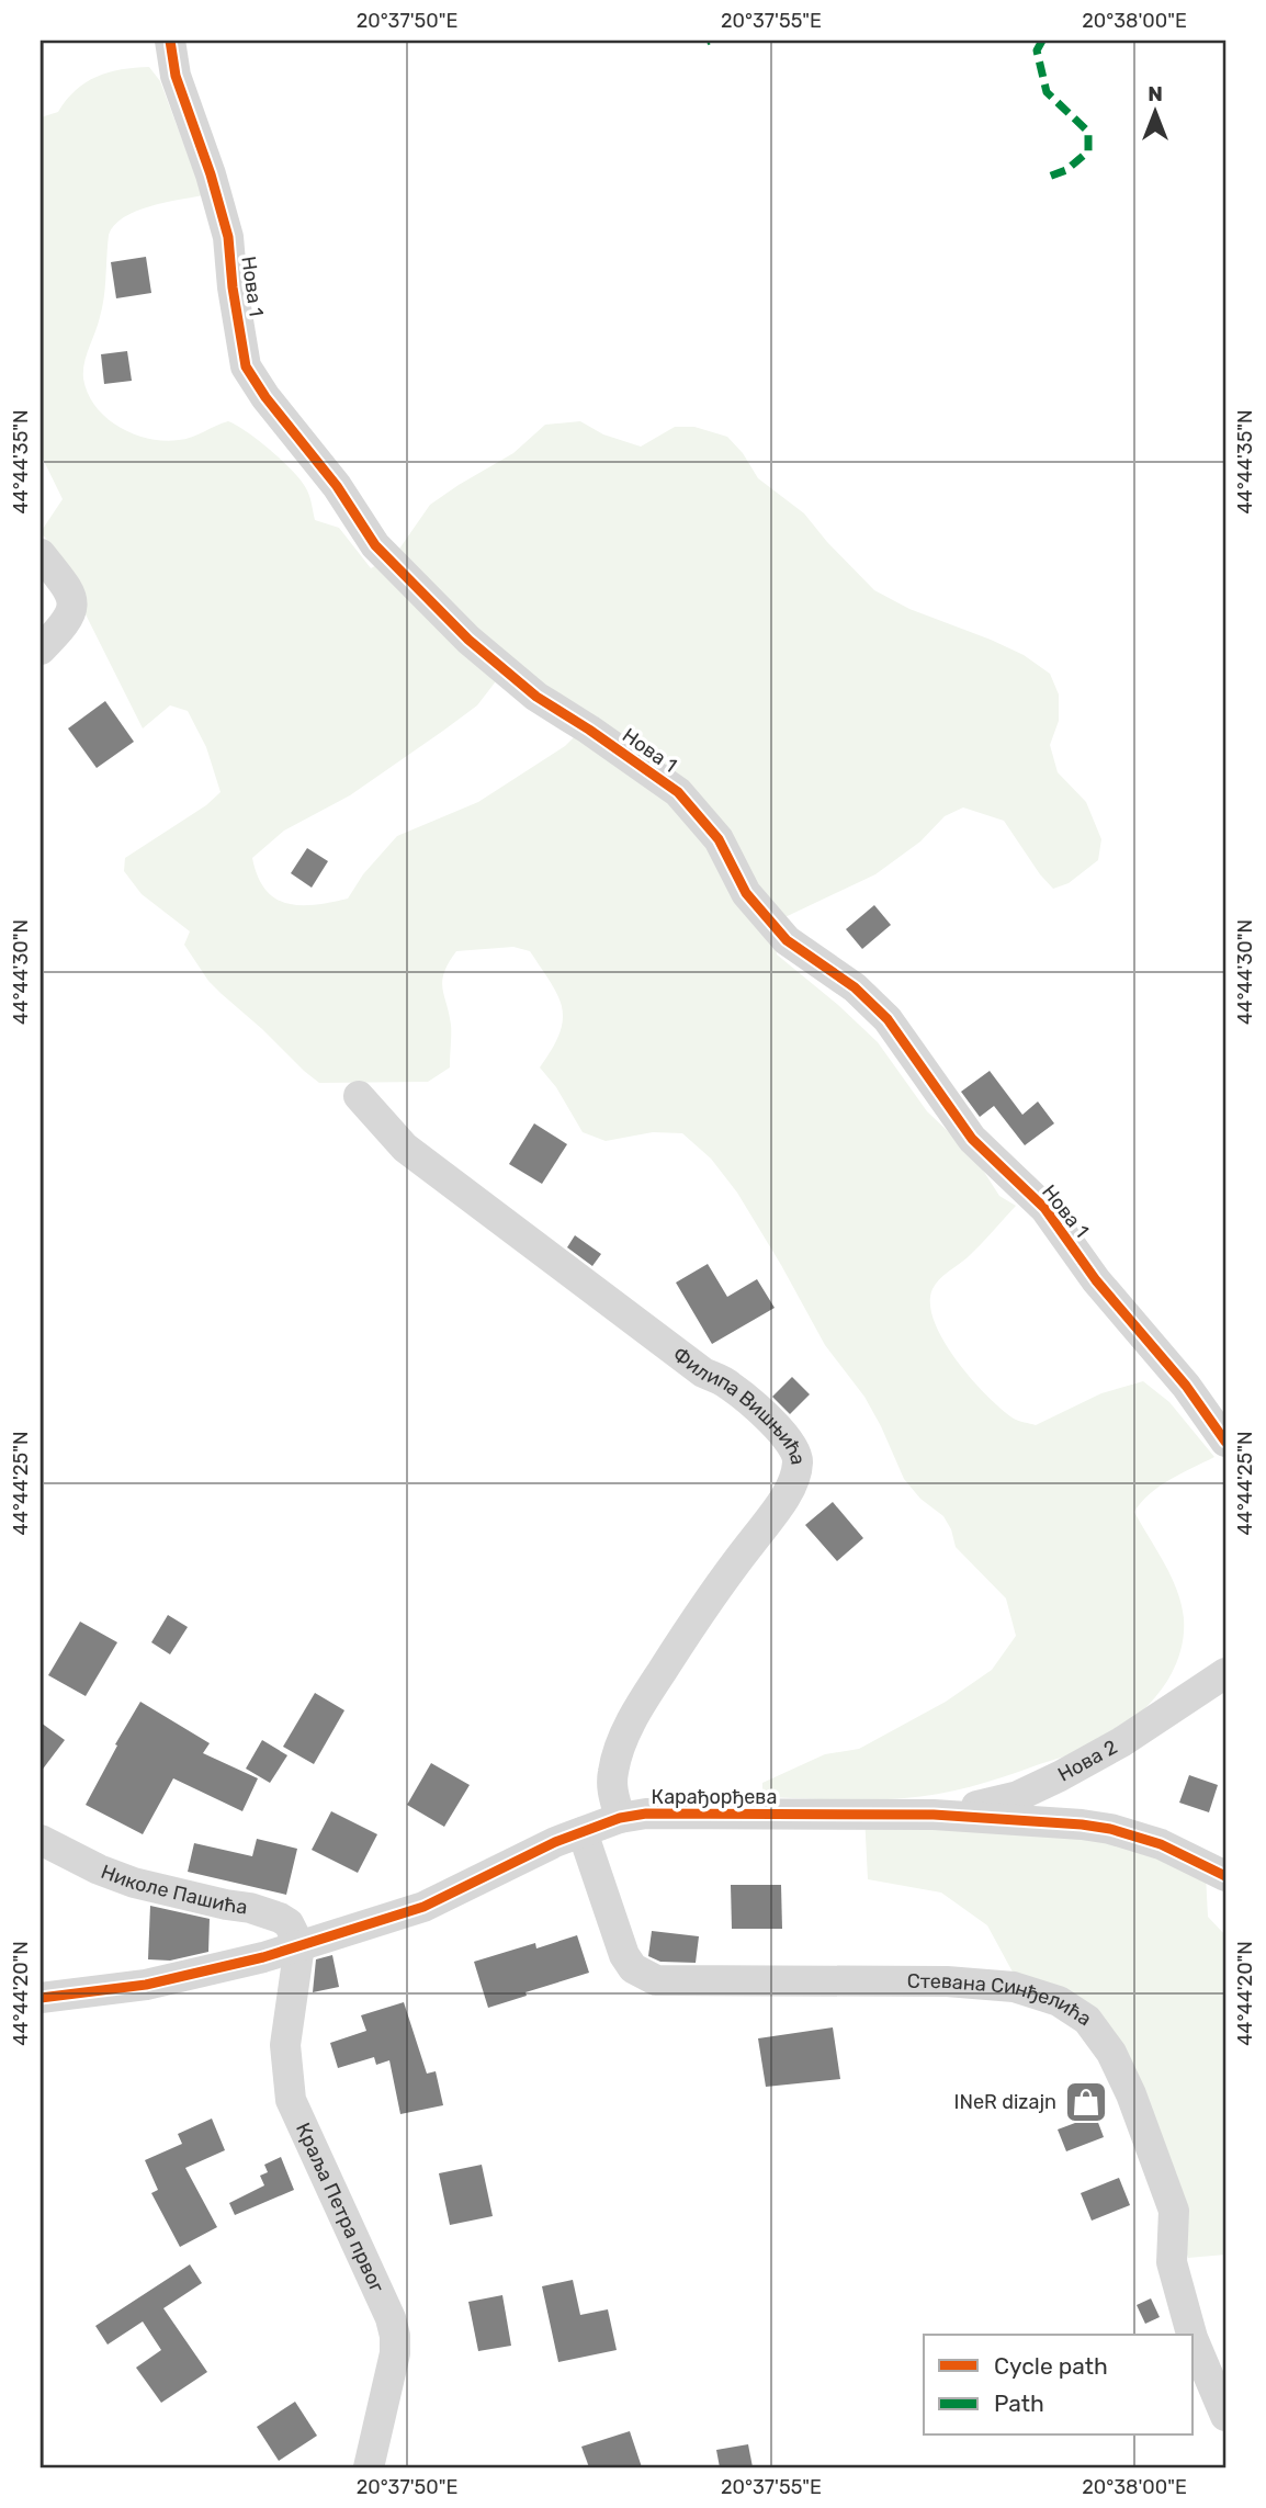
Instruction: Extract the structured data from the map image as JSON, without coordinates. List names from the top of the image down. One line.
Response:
{"streets":{"street":["Нова 1","Филипа Вишњића","Нова 2","Карађорђева","Николе Пашића","Стевана Синђелића","Краља Петра првог"]},"crossings":[["Филипа Вишњића","Карађорђева"],["Нова 2","Карађорђева"],["Карађорђева","Николе Пашића"],["Карађорђева","Стевана Синђелића"],["Карађорђева","Краља Петра првог"],["Николе Пашића","Краља Петра првог"]],"places":{"shop":["INeR dizajn"]},"legend":["Cycle path","Path"],"north":"top","coordinates":["20°37'50\"E","20°37'55\"E","20°38'00\"E","44°44'35\"N","44°44'30\"N","44°44'25\"N","44°44'20\"N"]}
